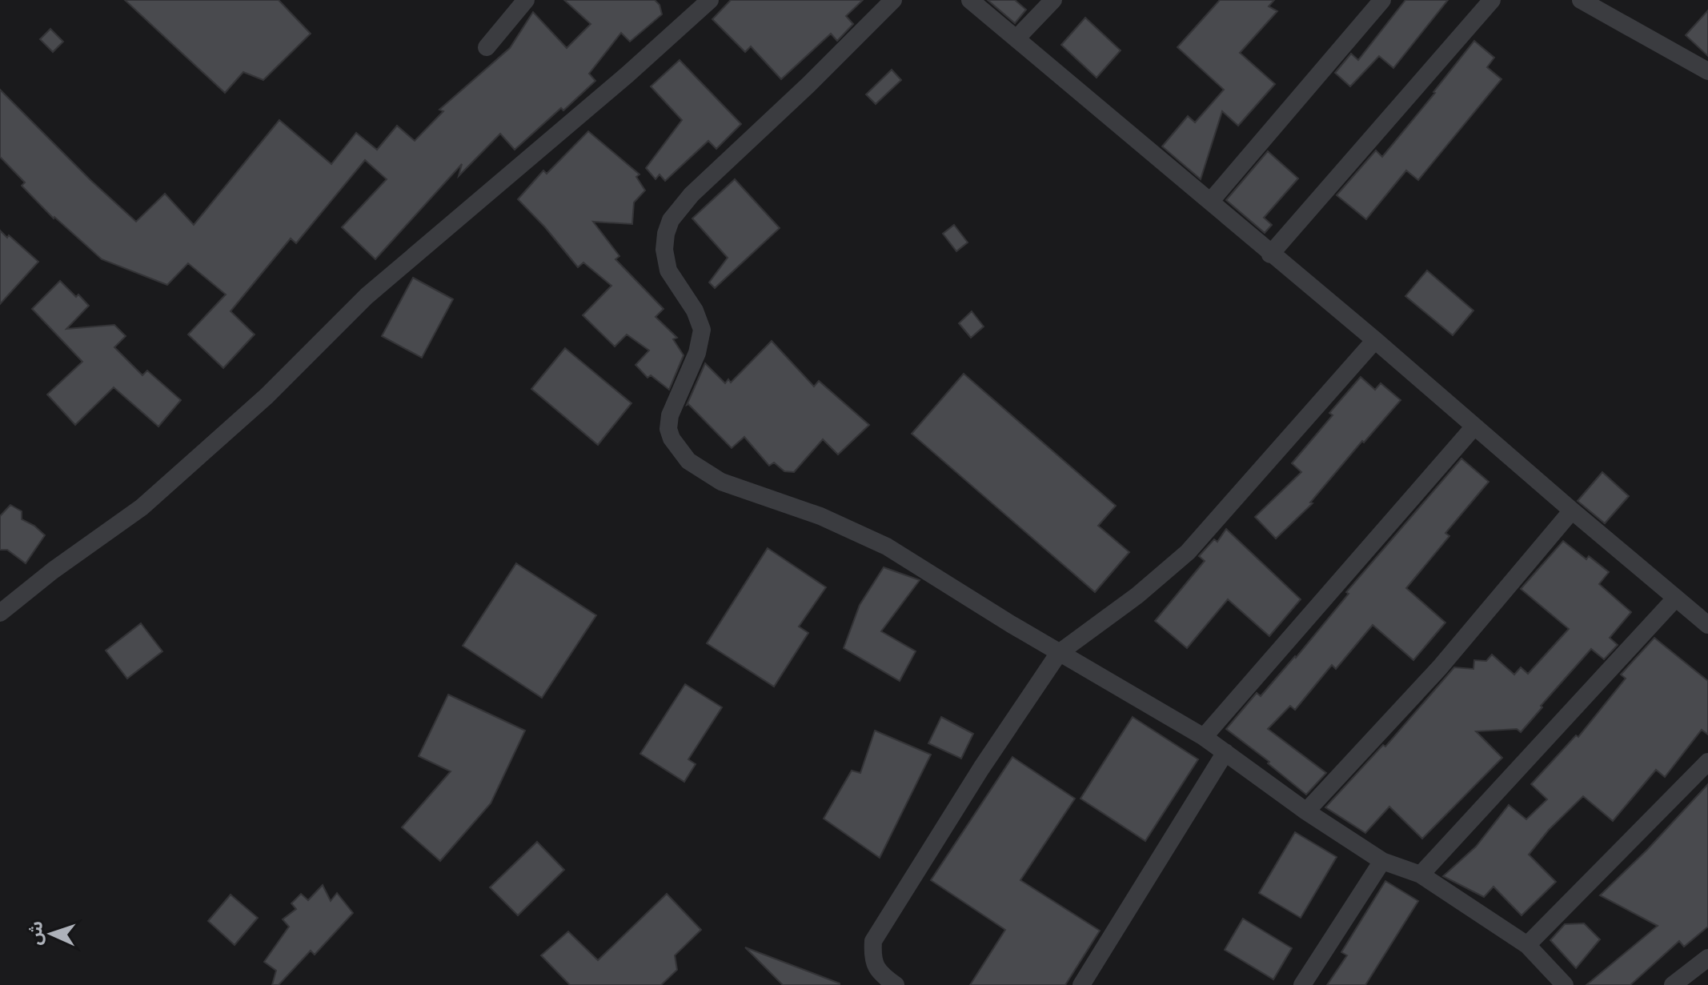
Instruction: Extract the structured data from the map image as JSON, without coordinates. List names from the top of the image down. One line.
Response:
{"north":"left"}
